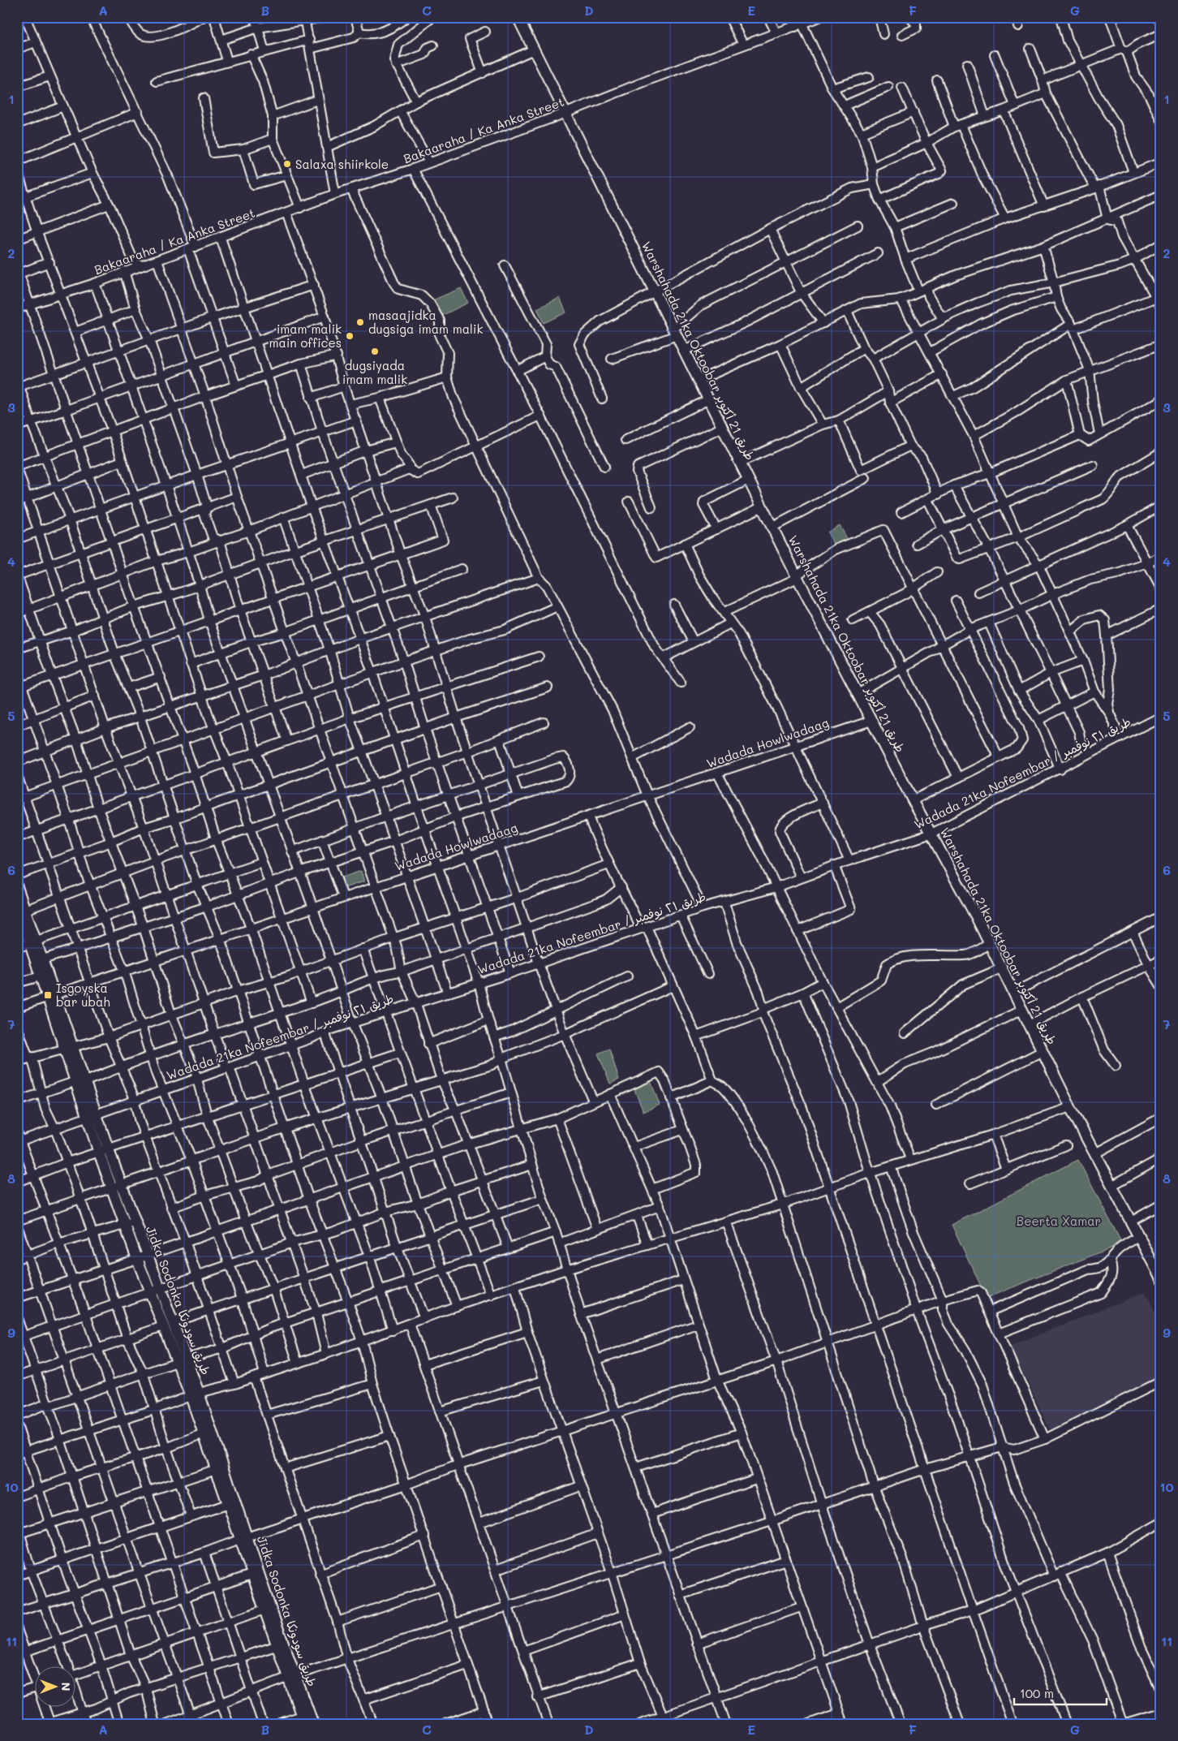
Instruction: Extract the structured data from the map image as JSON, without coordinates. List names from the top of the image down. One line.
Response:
{"streets":{"main road":["Warshahada 21ka Oktoobar طريق 21 أكتوبر","Jidka Sodonka طريق سودونكا"],"street":["Bakaaraha / Ka Anka Street","Wadada Howlwadaag","Wadada 21ka Nofeembar / طريق ٢١ نوفمبر"]},"crossings":[["Bakaaraha / Ka Anka Street","Warshahada 21ka Oktoobar طريق 21 أكتوبر"],["Warshahada 21ka Oktoobar طريق 21 أكتوبر","Wadada Howlwadaag"],["Warshahada 21ka Oktoobar طريق 21 أكتوبر","Wadada 21ka Nofeembar / طريق ٢١ نوفمبر"],["Wadada Howlwadaag","Jidka Sodonka طريق سودونكا"],["Wadada 21ka Nofeembar / طريق ٢١ نوفمبر","Jidka Sodonka طريق سودونكا"]],"parks":["Beerta Xamar"],"places":{"other":["Salaxa shiirkole","masaajidka dugsiga imam malik","imam malik main offices","dugsiyada imam malik"],"transit":["Isgoyska bar ubah"]},"scale_bar":"100 m","north":"right","grid":{"columns":["A","B","C","D","E","F","G"],"rows":["1","2","3","4","5","6","7","8","9","10","11"]}}
